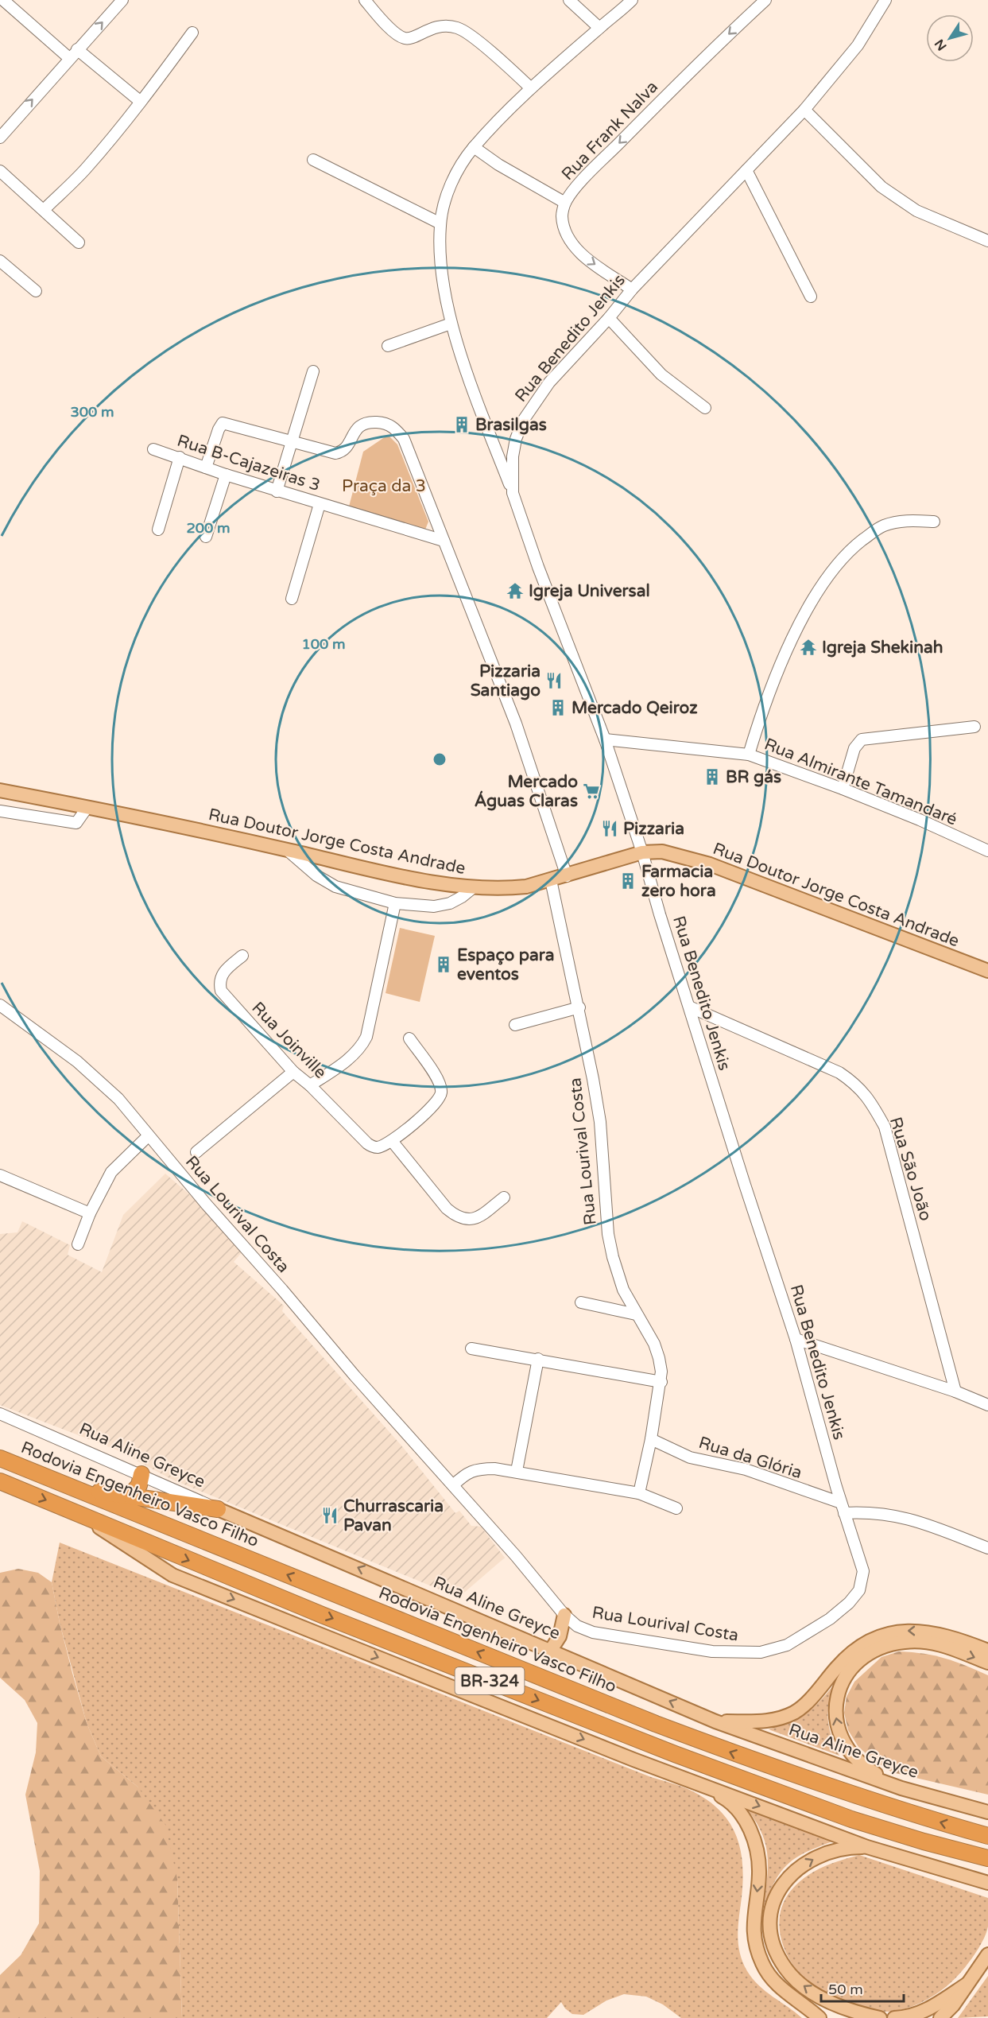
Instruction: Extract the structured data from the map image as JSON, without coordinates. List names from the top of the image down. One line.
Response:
{"streets":{"highway":["Rodovia Engenheiro Vasco Filho","BR-324"],"main road":["Rua Doutor Jorge Costa Andrade","Rua Aline Greyce"],"street":["Rua Frank Nalva","Rua Benedito Jenkis","Rua B-Cajazeiras 3","Rua Almirante Tamandaré","Rua Joinville","Rua Lourival Costa","Rua São João","Rua da Glória"]},"crossings":[["Rua Frank Nalva","Rua Benedito Jenkis"],["Rua Benedito Jenkis","Rua Almirante Tamandaré"],["Rua Benedito Jenkis","Rua Doutor Jorge Costa Andrade"],["Rua Benedito Jenkis","Rua Lourival Costa"],["Rua Benedito Jenkis","Rua São João"],["Rua Benedito Jenkis","Rua da Glória"],["Rua Doutor Jorge Costa Andrade","Rua Lourival Costa"],["Rua Lourival Costa","Rua da Glória"]],"one_way":["Rua Aline Greyce"],"parks":["Praça da 3"],"places":{"building":["Brasilgas","Mercado Qeiroz","BR gás","Farmacia zero hora","Espaço para eventos"],"temple":["Igreja Universal","Igreja Shekinah"],"restaurant":["Pizzaria Santiago","Pizzaria","Churrascaria Pavan"],"supermarket":["Mercado Águas Claras"]},"scale_bar":"50 m","north":"bottom left","rings":["300 m","200 m","100 m"]}
